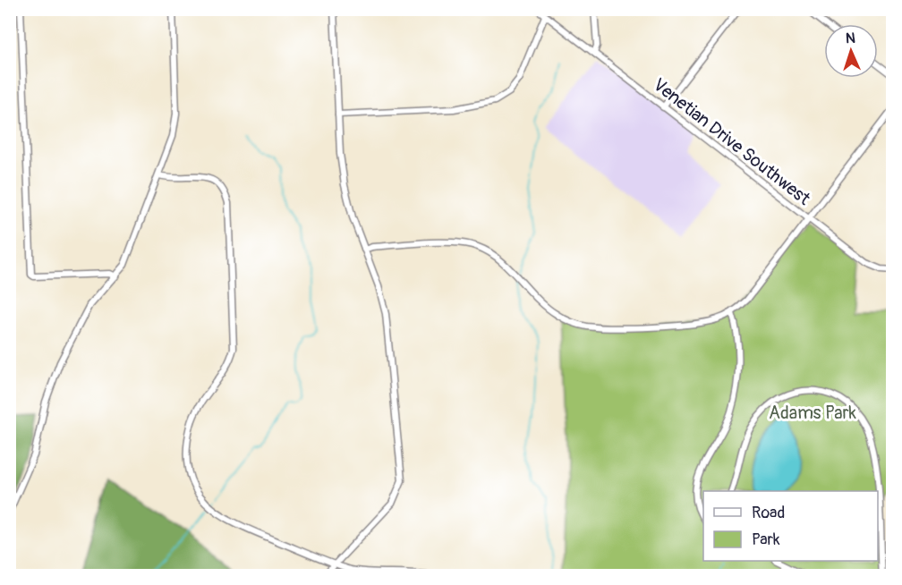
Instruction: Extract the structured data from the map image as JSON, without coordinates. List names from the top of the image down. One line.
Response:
{"streets":{"street":["Venetian Drive Southwest"]},"parks":["Adams Park"],"legend":["Road","Park"],"north":"top"}
